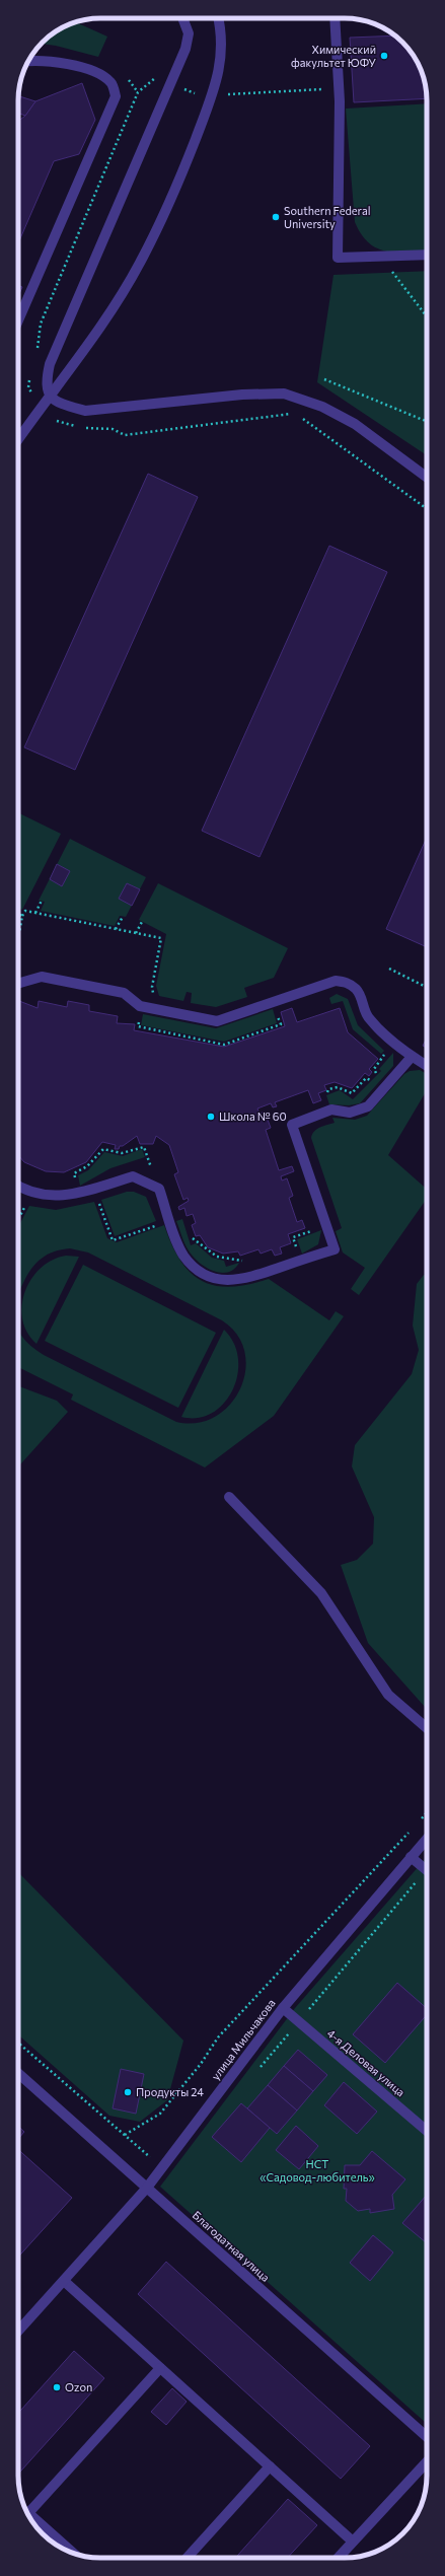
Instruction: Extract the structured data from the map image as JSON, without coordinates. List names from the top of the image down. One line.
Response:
{"streets":{"street":["улица Мильчакова","4-я Деловая улица","Благодатная улица"]},"crossings":[["улица Мильчакова","4-я Деловая улица"],["улица Мильчакова","Благодатная улица"]],"parks":["НСТ «Садовод-любитель»"],"places":["Химический факультет ЮФУ","Southern Federal University","Школа № 60","Продукты 24","Ozon"]}
